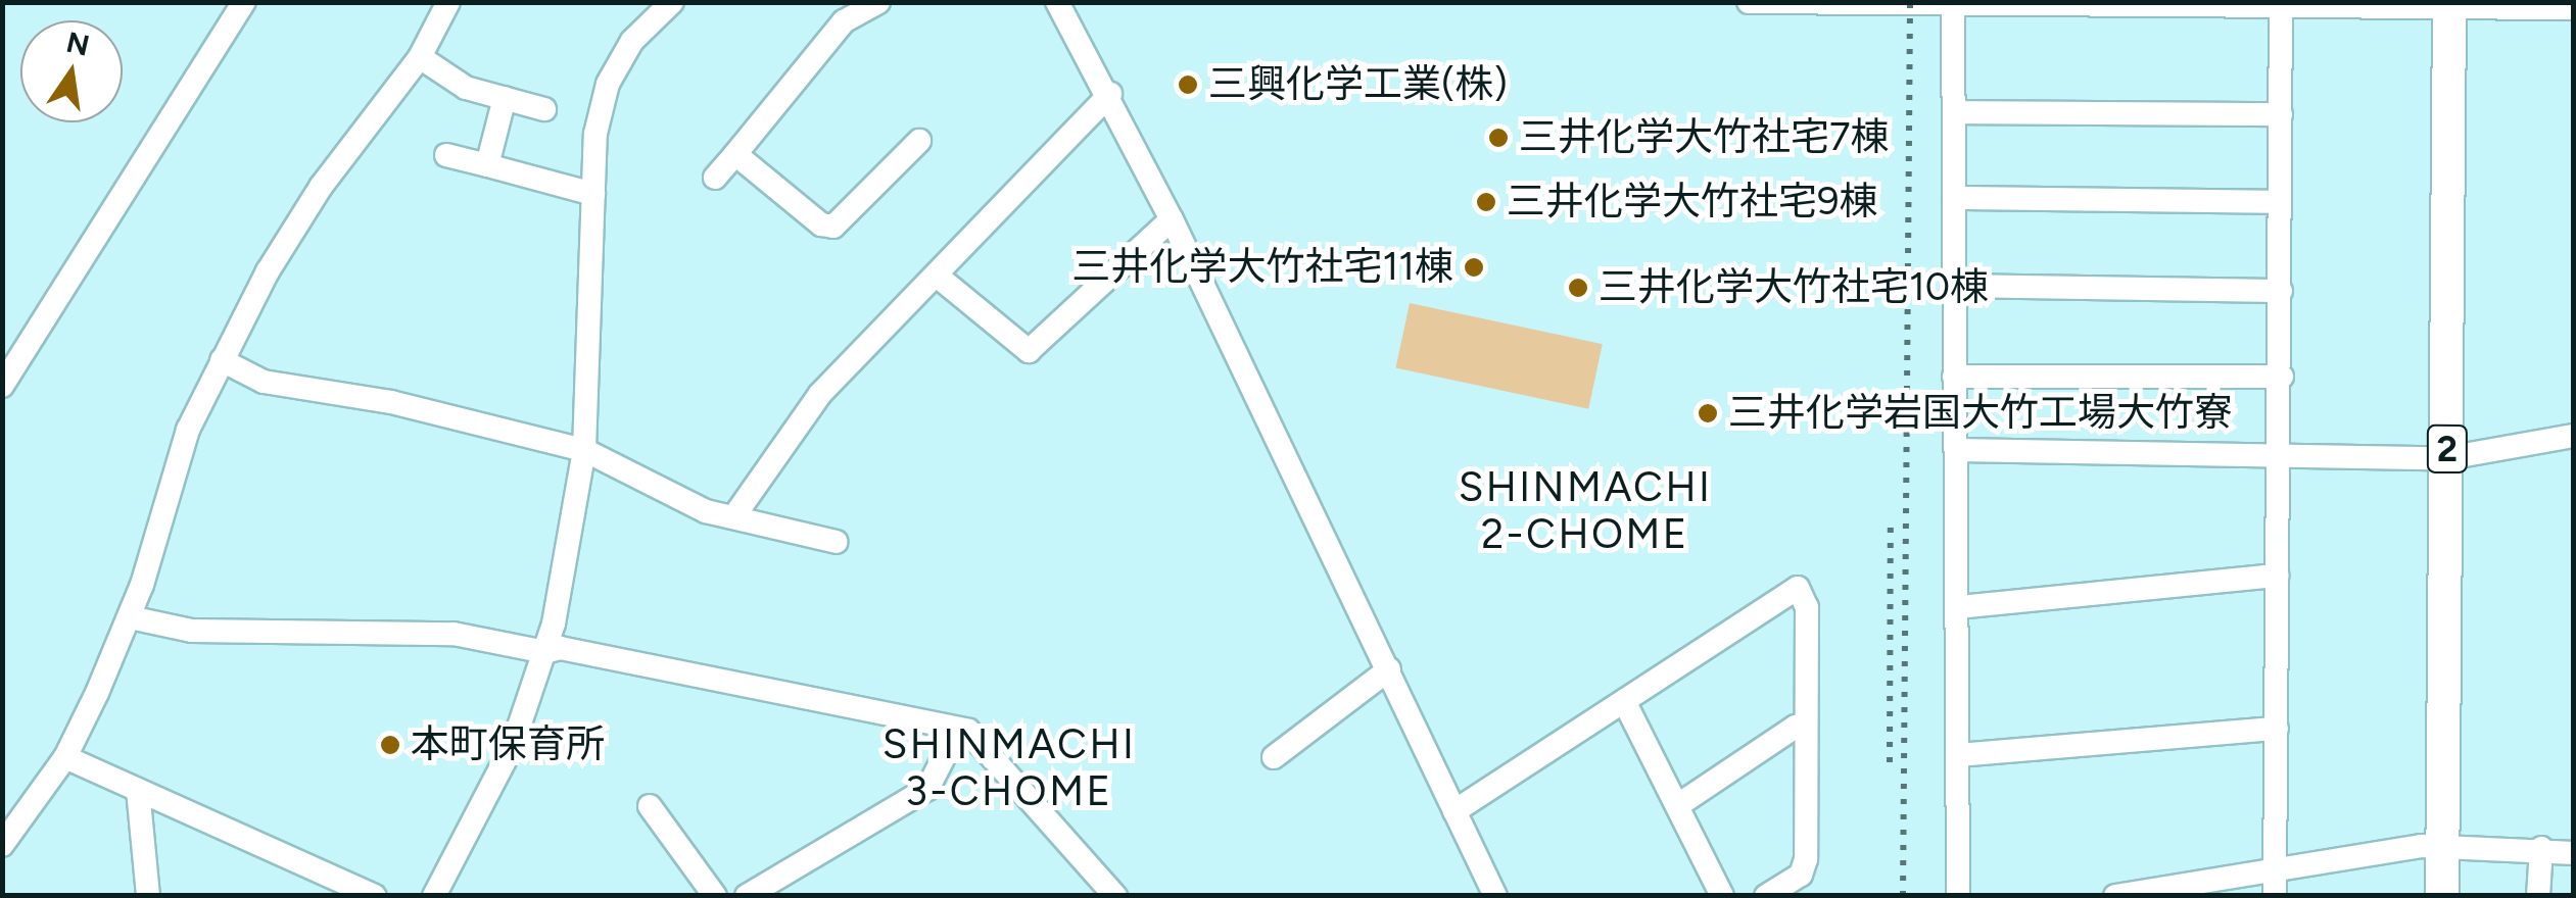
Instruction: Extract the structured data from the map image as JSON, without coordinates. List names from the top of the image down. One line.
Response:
{"streets":{"highway":["2"]},"districts":["SHINMACHI 2-CHOME","SHINMACHI 3-CHOME"],"places":["三興化学工業(株)","三井化学大竹社宅7棟","三井化学大竹社宅9棟","三井化学大竹社宅11棟","三井化学大竹社宅10棟","三井化学岩国大竹工場大竹寮","本町保育所"],"north":"top"}
